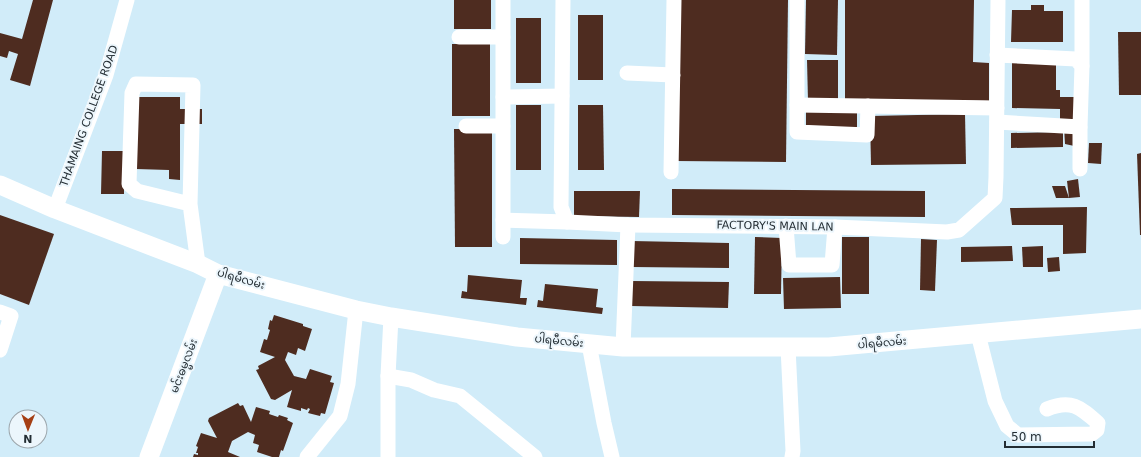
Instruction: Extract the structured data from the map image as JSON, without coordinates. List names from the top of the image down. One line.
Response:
{"streets":{"main road":["ပါရမီလမ်း","မင်းဓမ္မလမ်း"],"street":["THAMAING COLLEGE ROAD","FACTORY'S MAIN LAN"]},"crossings":[["THAMAING COLLEGE ROAD","ပါရမီလမ်း"],["ပါရမီလမ်း","မင်းဓမ္မလမ်း"]],"scale_bar":"50 m","north":"bottom"}
